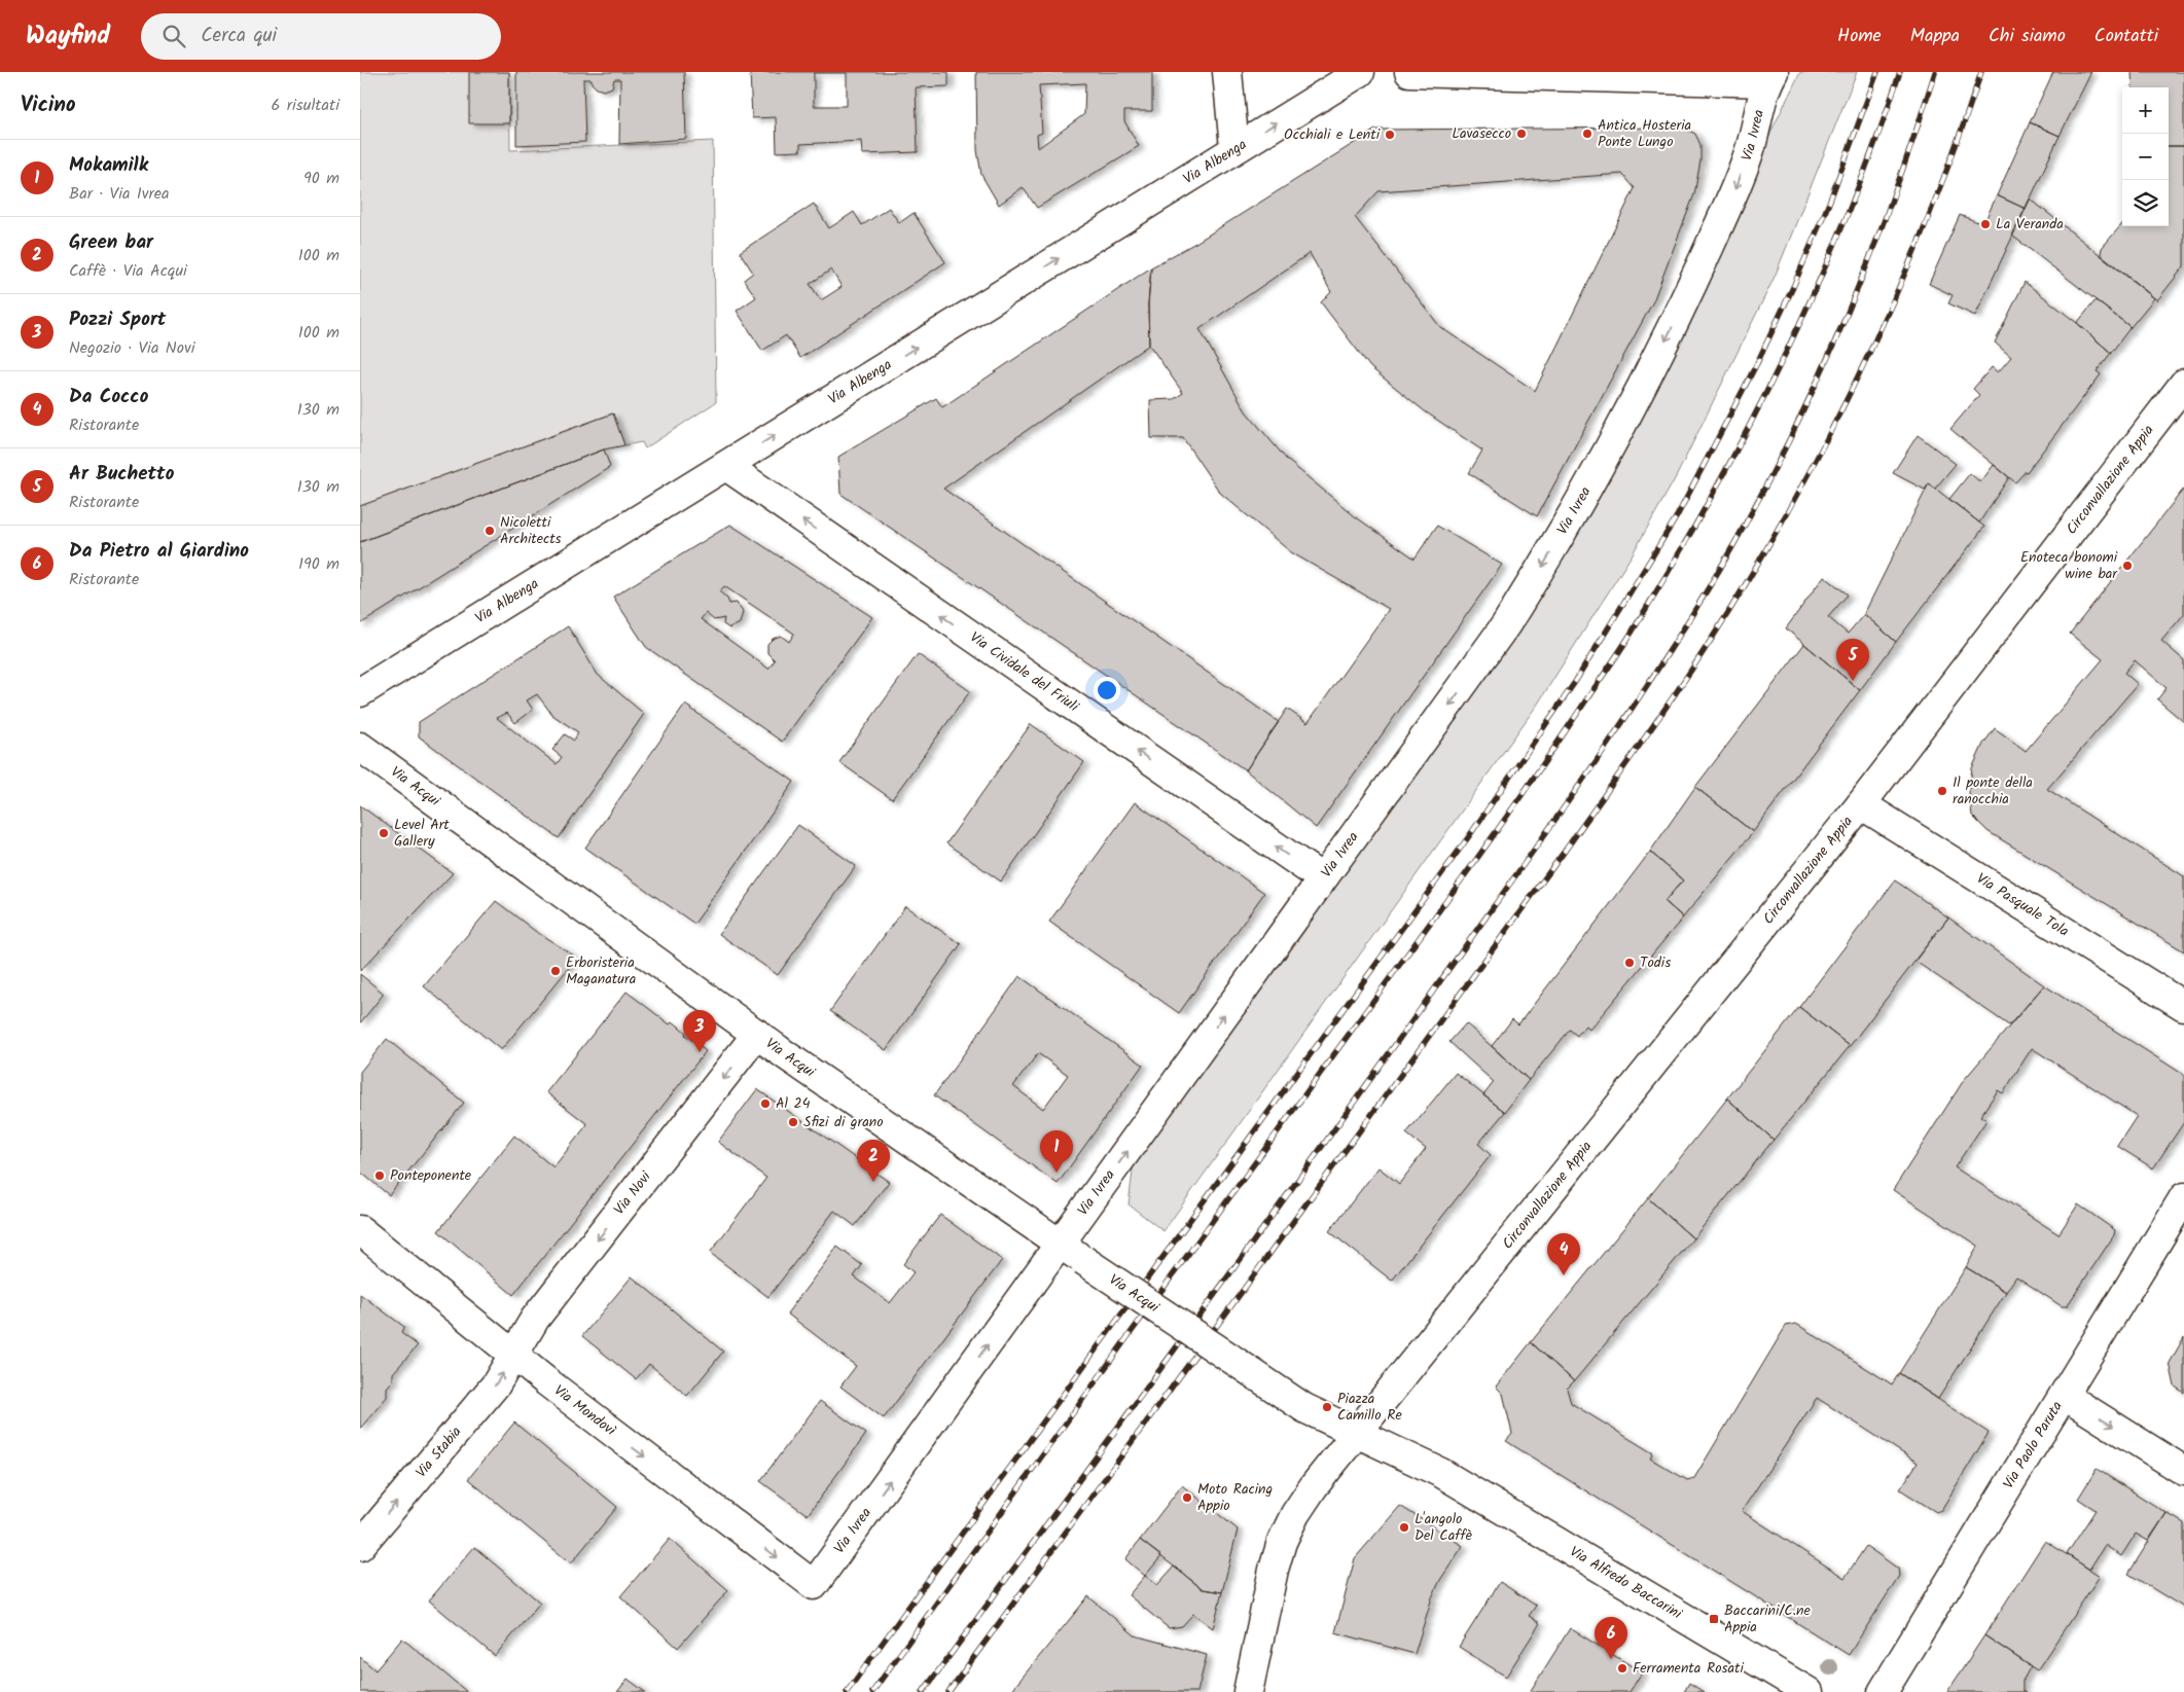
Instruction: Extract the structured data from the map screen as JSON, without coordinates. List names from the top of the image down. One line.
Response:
{"streets":{"street":["Via Ivrea","Via Albenga","Circonvallazione Appia","Via Cividale del Friuli","Via Acqui","Via Pasquale Tola","Via Novi","Via Mondovì","Via Paolo Paruta","Via Stabia","Via Alfredo Baccarini"]},"crossings":[["Via Ivrea","Via Cividale del Friuli"],["Via Ivrea","Via Acqui"],["Via Ivrea","Via Mondovì"],["Via Albenga","Via Cividale del Friuli"],["Circonvallazione Appia","Via Acqui"],["Circonvallazione Appia","Via Pasquale Tola"],["Circonvallazione Appia","Via Alfredo Baccarini"],["Via Acqui","Via Novi"],["Via Acqui","Via Alfredo Baccarini"],["Via Novi","Via Mondovì"],["Via Novi","Via Stabia"],["Via Mondovì","Via Stabia"]],"one_way":["Via Albenga","Via Cividale del Friuli","Via Novi","Via Mondovì","Via Stabia"],"places":{"other":["Lavasecco","Antica Hosteria Ponte Lungo","Occhiali e Lenti","La Veranda","Nicoletti Architects","Enoteca bonomi wine bar","Il ponte della ranocchia","Level Art Gallery","Todis","Erboristeria Maganatura","Al 24","Sfizi di grano","Ponteponente","Piazza Camillo Re","Moto Racing Appio","L'angolo Del Caffè","Ferramenta Rosati"],"transit":["Baccarini/C.ne Appia"]},"page":{"header":"Wayfind","search":"Cerca qui","nav":["Home","Mappa","Chi siamo","Contatti"],"heading":["Vicino","6 risultati"],"map_buttons":["+","−"],"list":[{"mark":"1","name":"Mokamilk","note":"Bar · Via Ivrea","value":"90 m"},{"mark":"2","name":"Green bar","note":"Caffè · Via Acqui","value":"100 m"},{"mark":"3","name":"Pozzi Sport","note":"Negozio · Via Novi","value":"100 m"},{"mark":"4","name":"Da Cocco","note":"Ristorante","value":"130 m"},{"mark":"5","name":"Ar Buchetto","note":"Ristorante","value":"130 m"},{"mark":"6","name":"Da Pietro al Giardino","note":"Ristorante","value":"190 m"}],"pins":["5","3","1","2","4","6"]}}
